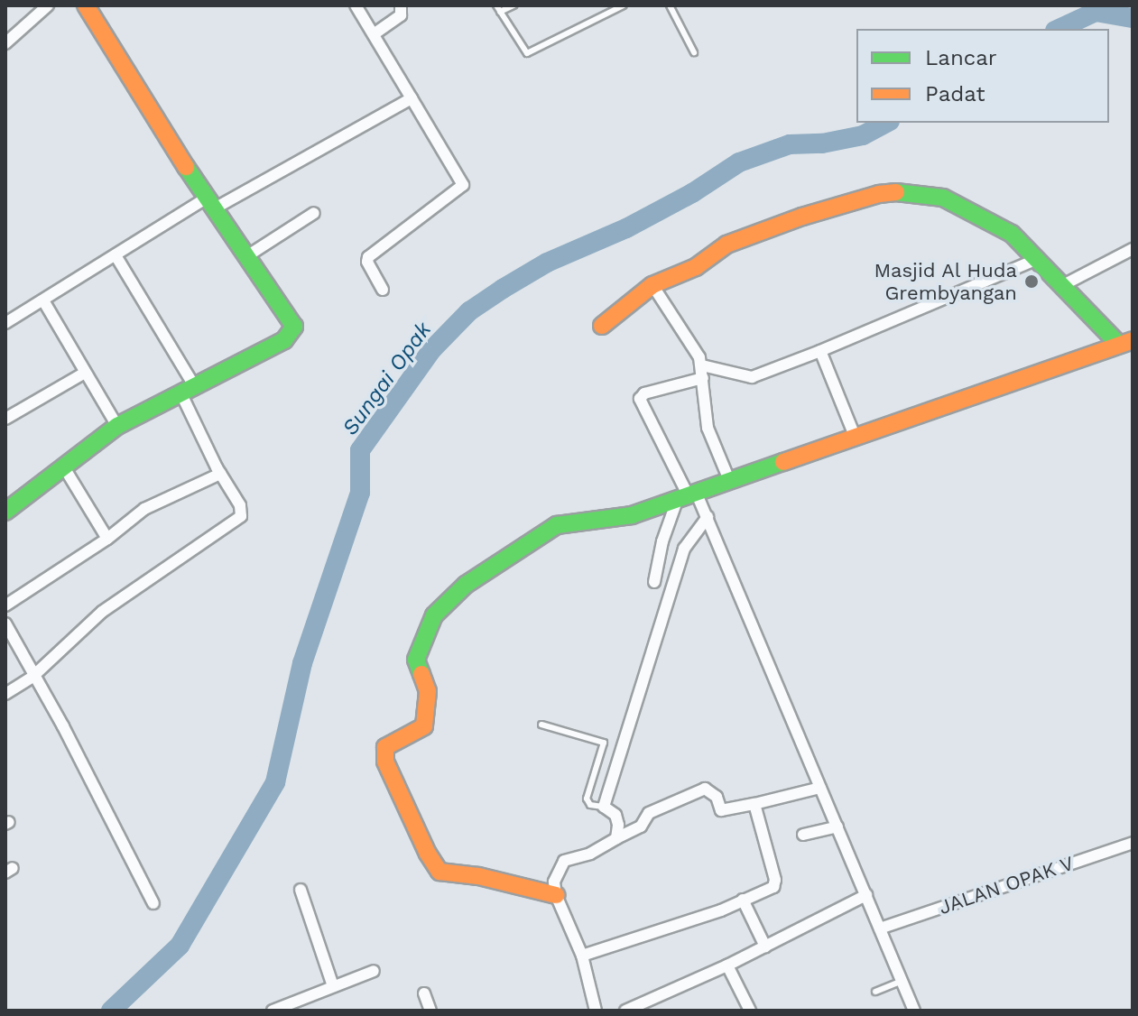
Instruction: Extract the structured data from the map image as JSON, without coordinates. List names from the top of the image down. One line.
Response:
{"streets":{"street":["JALAN OPAK V"]},"water":["Sungai Opak"],"places":["Masjid Al Huda Grembyangan"],"legend":["Lancar","Padat"]}
